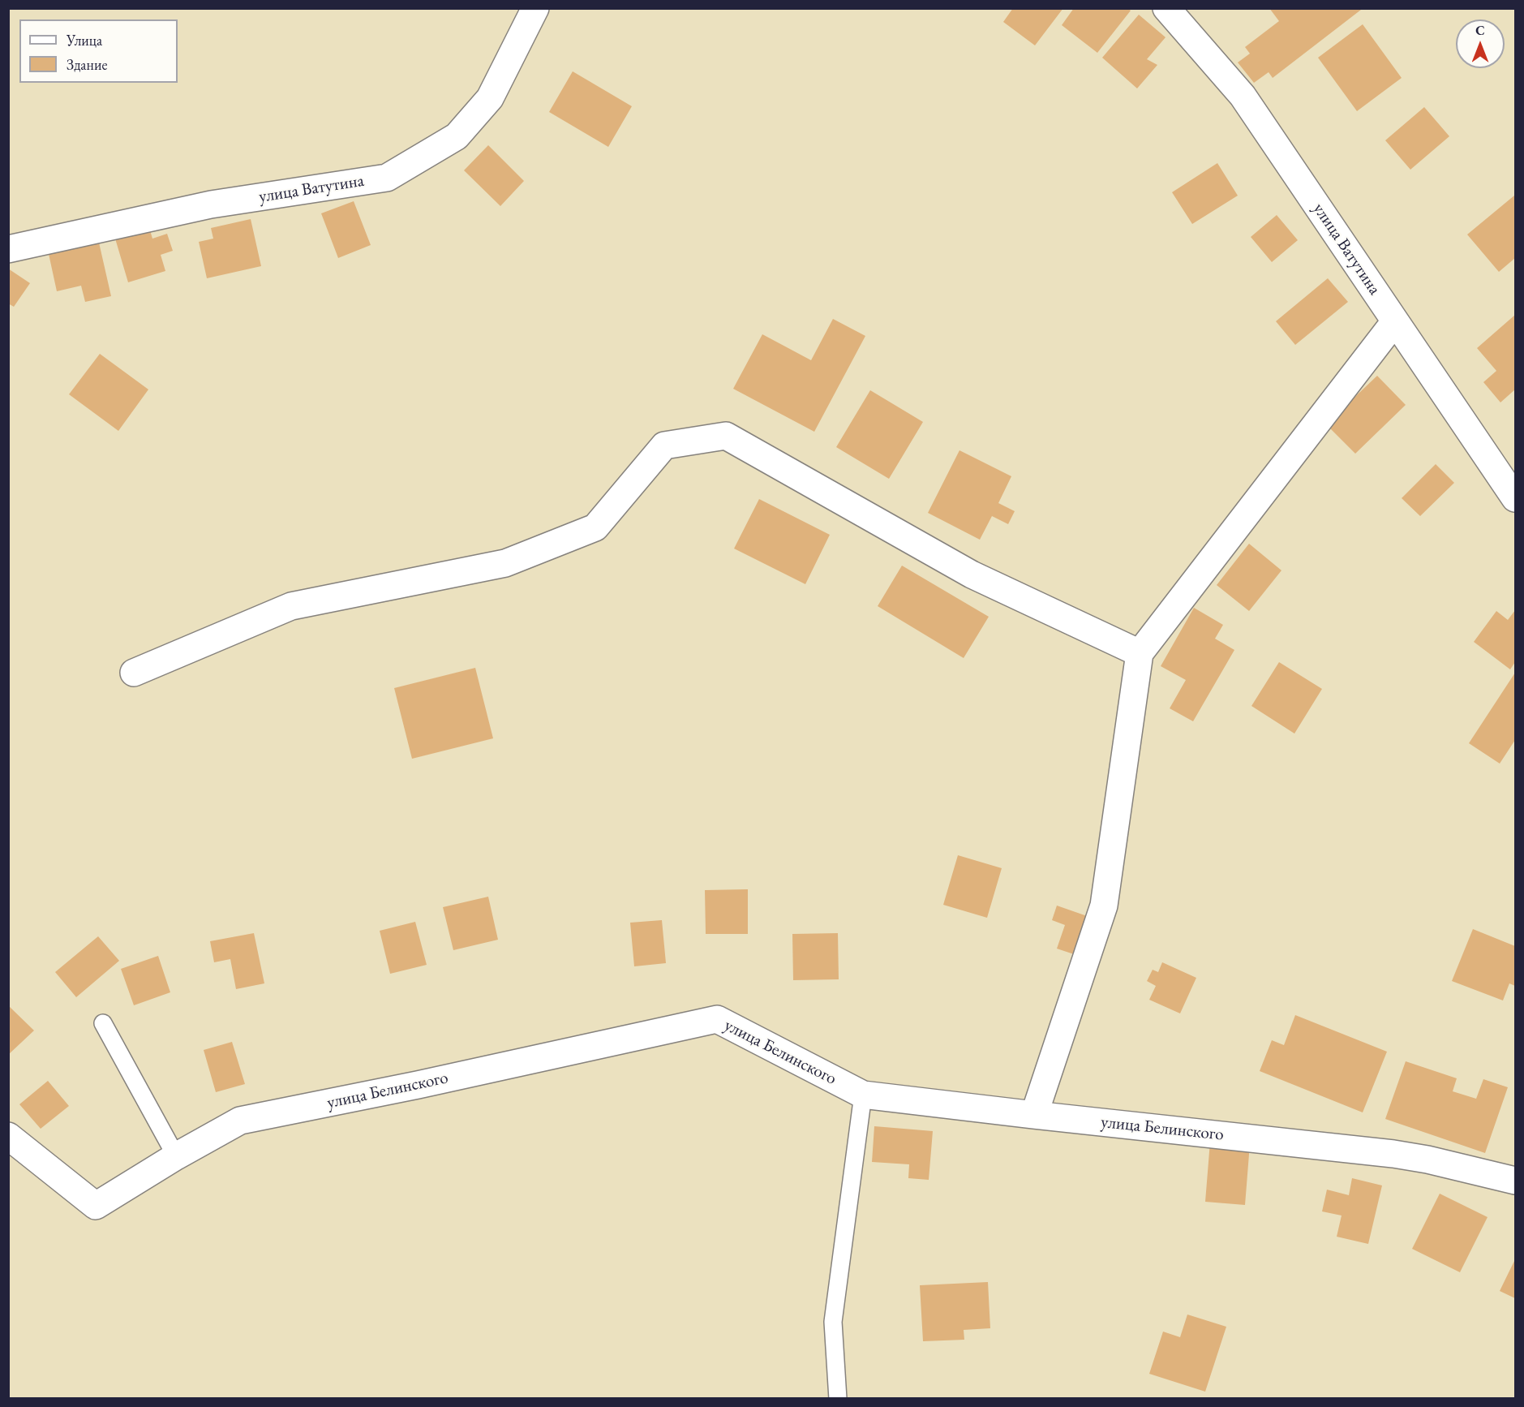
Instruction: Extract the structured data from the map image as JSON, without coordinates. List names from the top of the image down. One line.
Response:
{"streets":{"street":["улица Ватутина","улица Белинского"]},"legend":["Улица","Здание"],"north":"top"}
